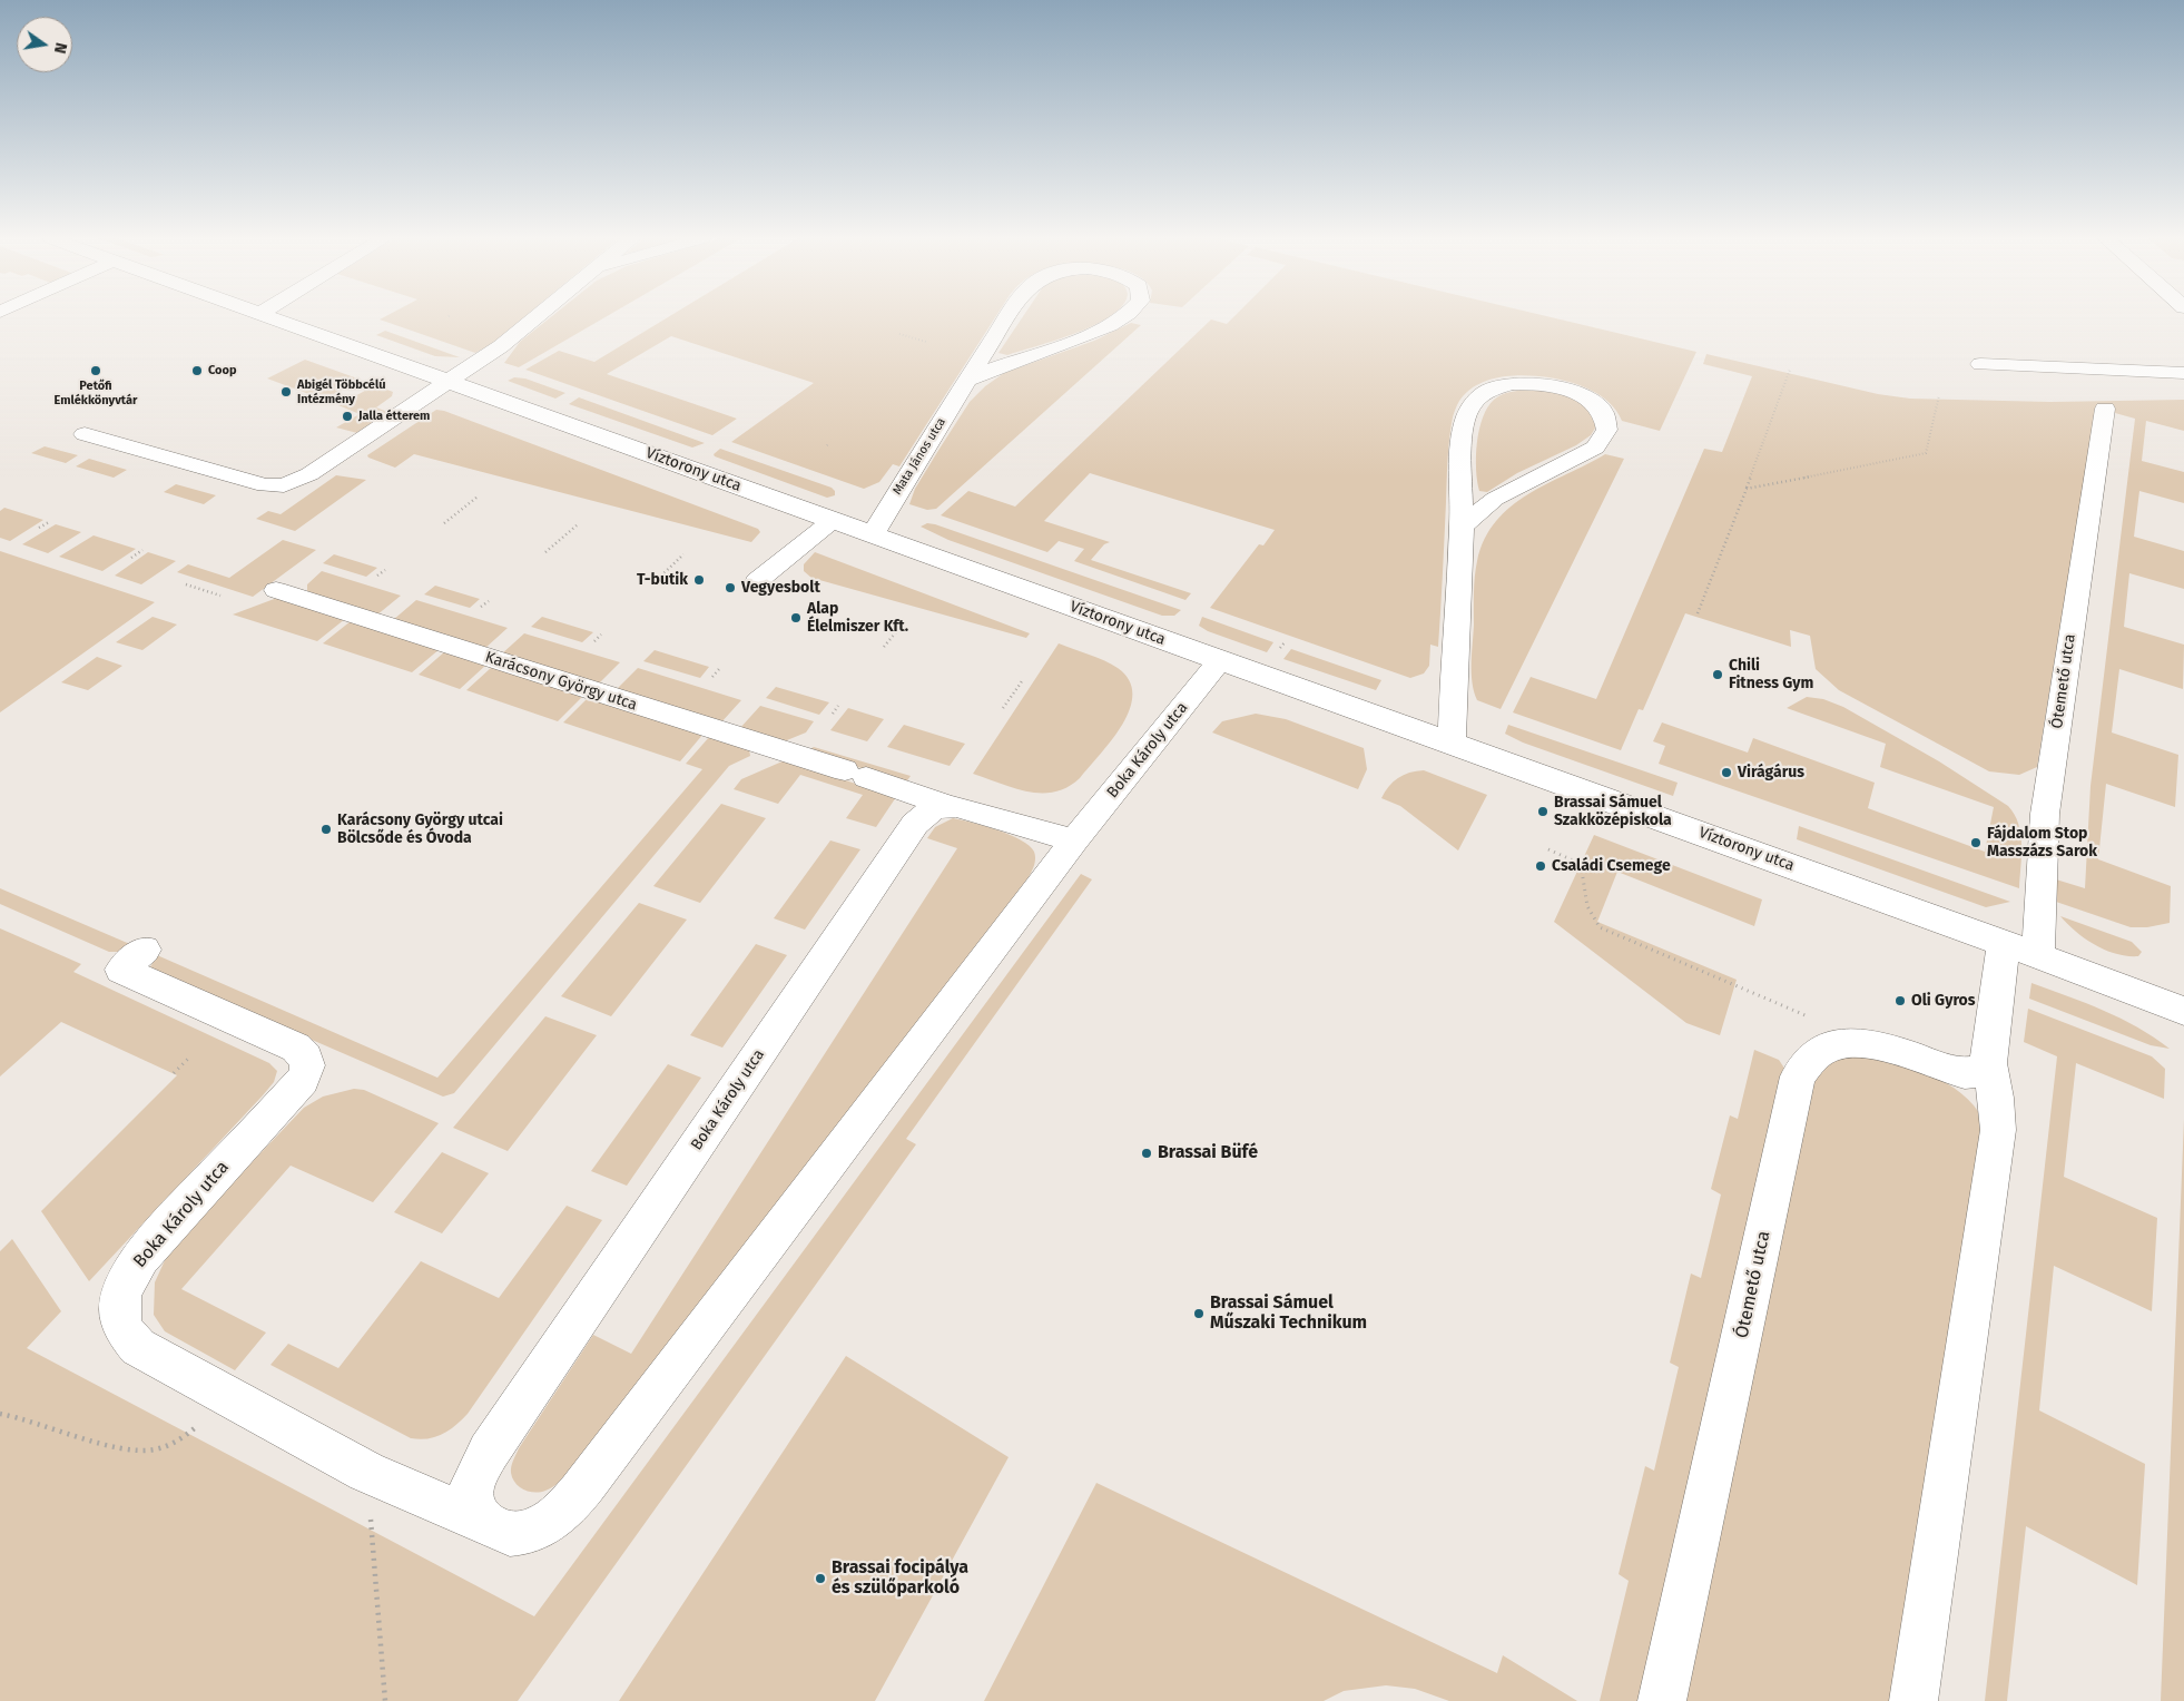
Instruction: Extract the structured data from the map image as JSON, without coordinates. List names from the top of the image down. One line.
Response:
{"streets":{"street":["Mata János utca","Víztorony utca","Karácsony György utca","Ótemető utca","Boka Károly utca"]},"crossings":[["Mata János utca","Víztorony utca"],["Víztorony utca","Ótemető utca"],["Víztorony utca","Boka Károly utca"],["Karácsony György utca","Boka Károly utca"]],"places":["Petőfi Emlékkönyvtár","Coop","Abigél Többcélú Intézmény","Jalla étterem","T-butik","Vegyesbolt","Alap Élelmiszer Kft.","Chili Fitness Gym","Virágárus","Brassai Sámuel Szakközépiskola","Karácsony György utcai Bölcsőde és Óvoda","Fájdalom Stop Masszázs Sarok","Családi Csemege","Oli Gyros","Brassai Büfé","Brassai Sámuel Műszaki Technikum","Brassai focipálya és szülőparkoló"],"north":"right"}
